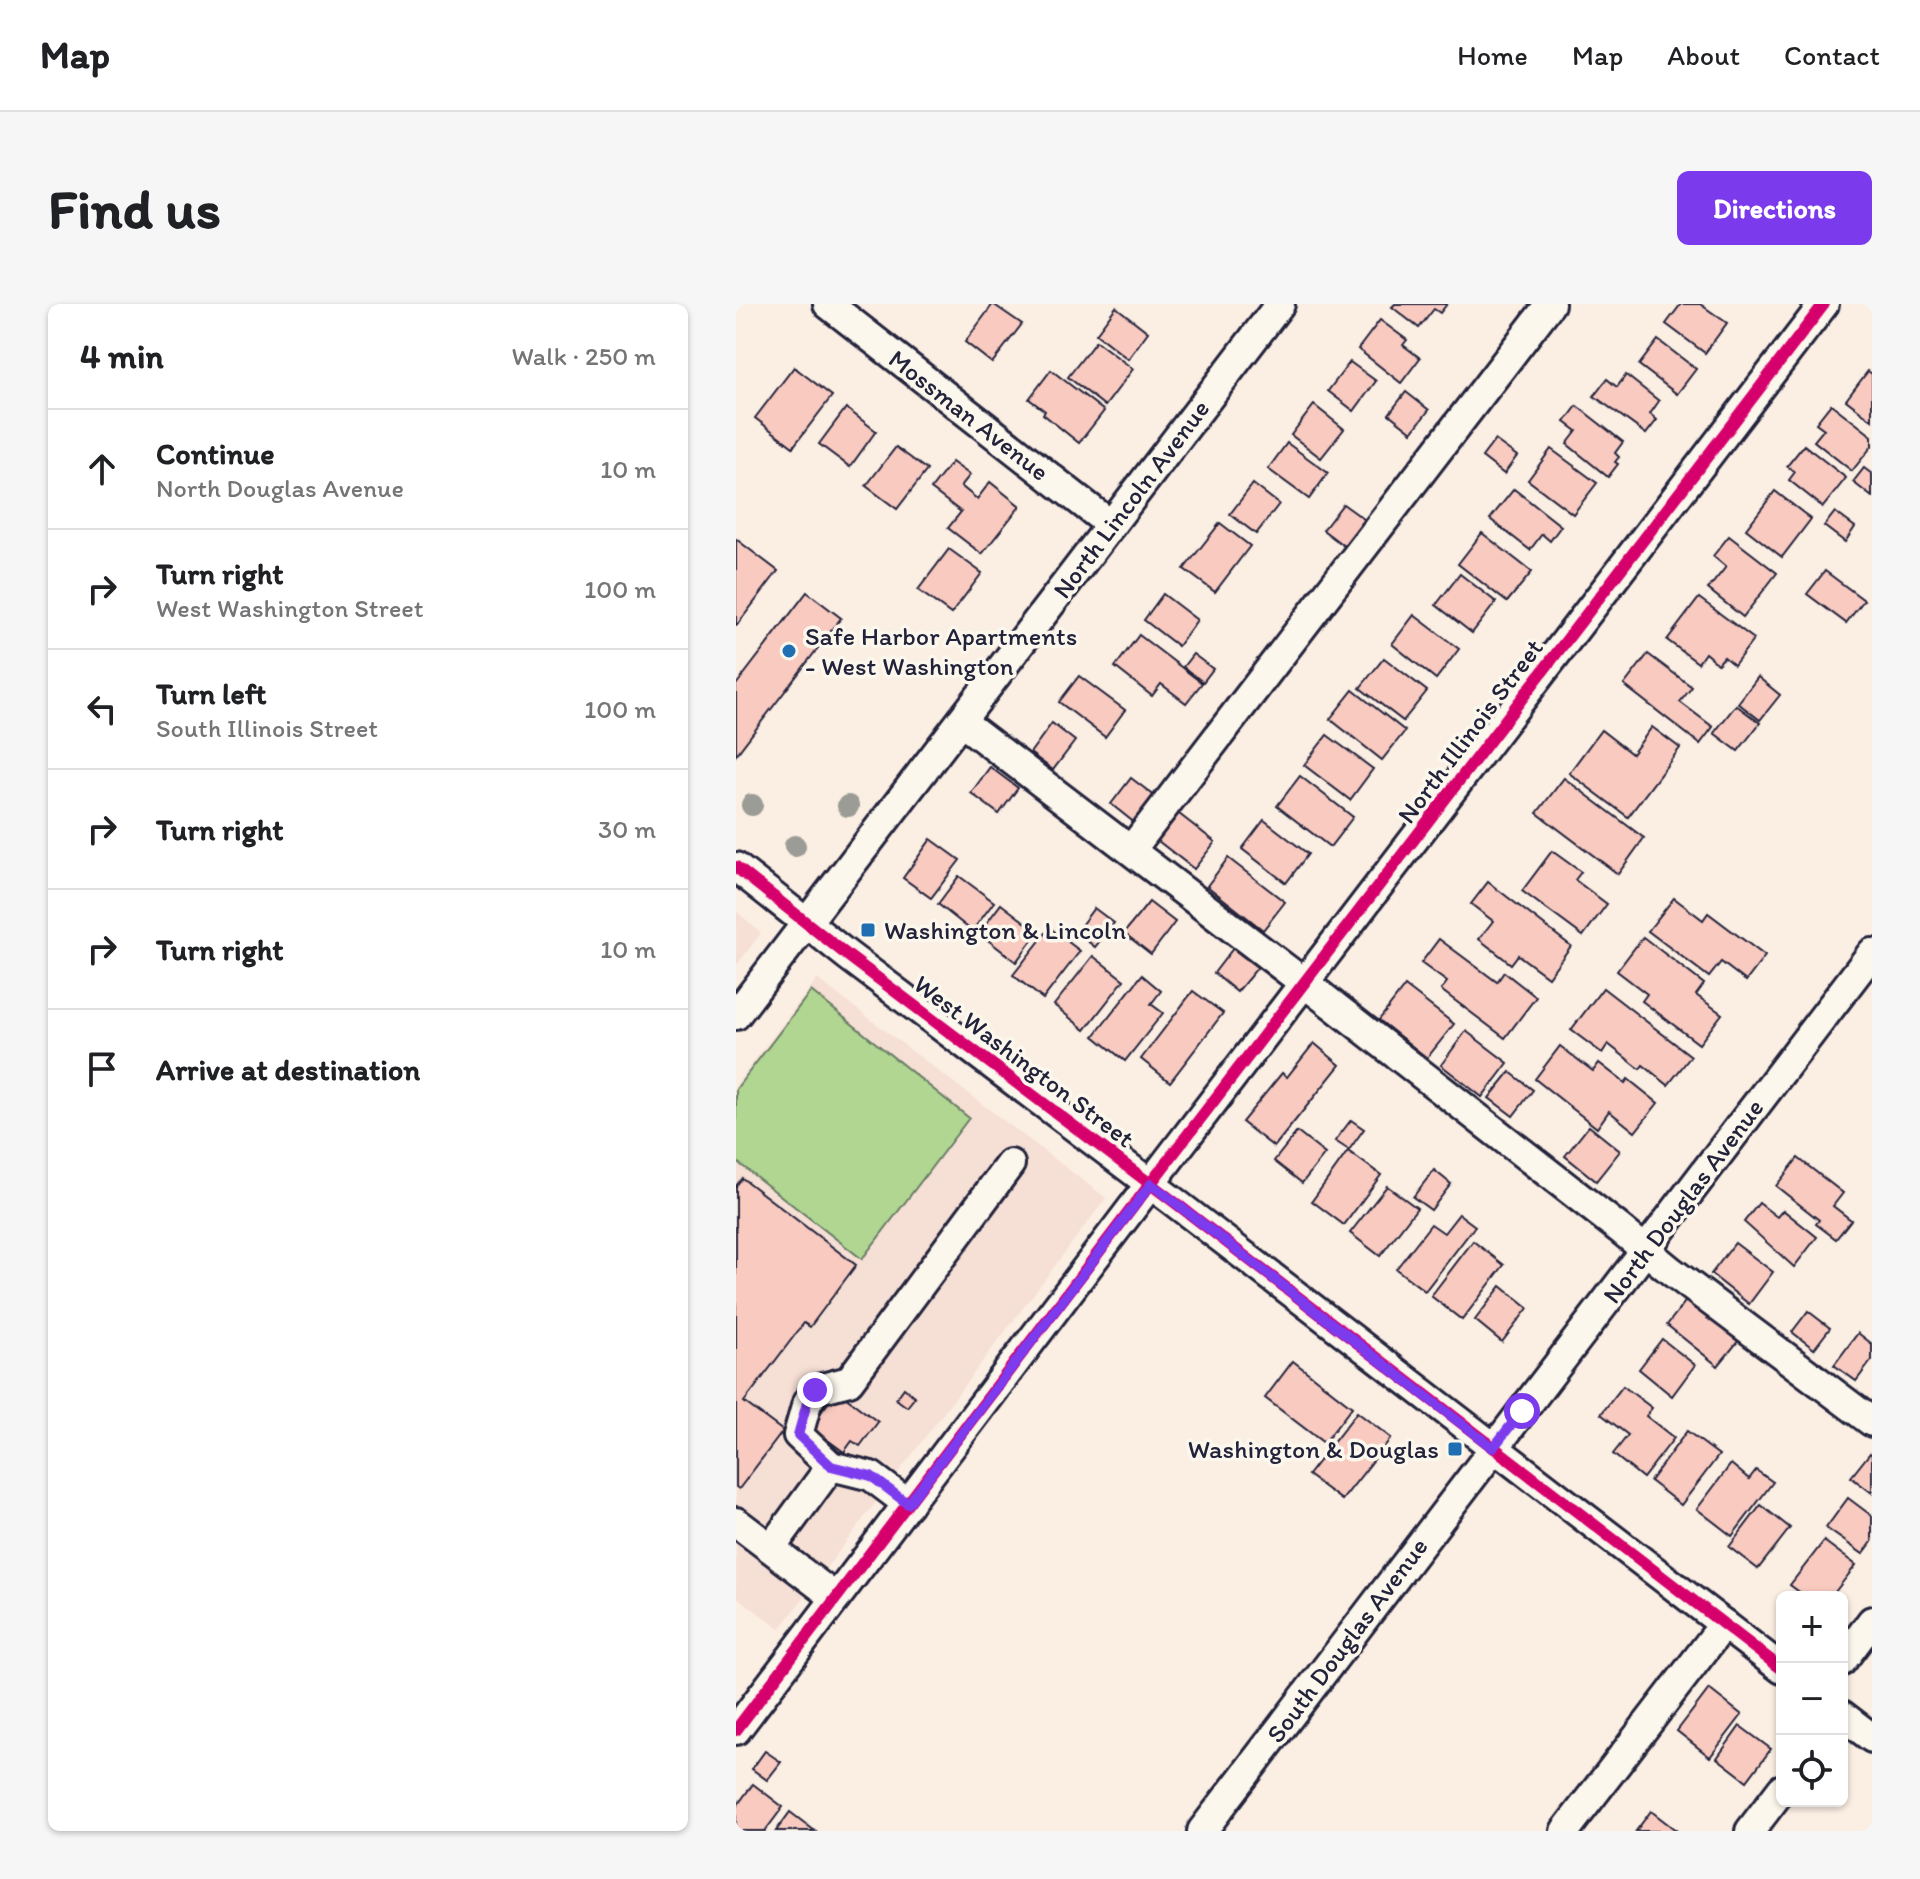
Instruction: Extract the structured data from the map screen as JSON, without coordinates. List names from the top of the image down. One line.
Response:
{"streets":{"street":["Mossman Avenue","North Lincoln Avenue","North Illinois Street","West Washington Street","North Douglas Avenue","South Douglas Avenue"]},"crossings":[["Mossman Avenue","North Lincoln Avenue"],["North Lincoln Avenue","West Washington Street"],["North Illinois Street","West Washington Street"],["West Washington Street","North Douglas Avenue"],["West Washington Street","South Douglas Avenue"],["North Douglas Avenue","South Douglas Avenue"]],"places":{"other":["Safe Harbor Apartments - West Washington"],"transit":["Washington & Lincoln","Washington & Douglas"]},"page":{"header":"Map","nav":["Home","Map","About","Contact"],"buttons":"Directions","title":"Find us","heading":["4 min","Walk · 250 m"],"list":[["Continue","North Douglas Avenue","10 m"],["Turn right","West Washington Street","100 m"],["Turn left","South Illinois Street","100 m"],["Turn right","30 m"],["Turn right","10 m"],"Arrive at destination"],"map_buttons":["+","−"]}}
